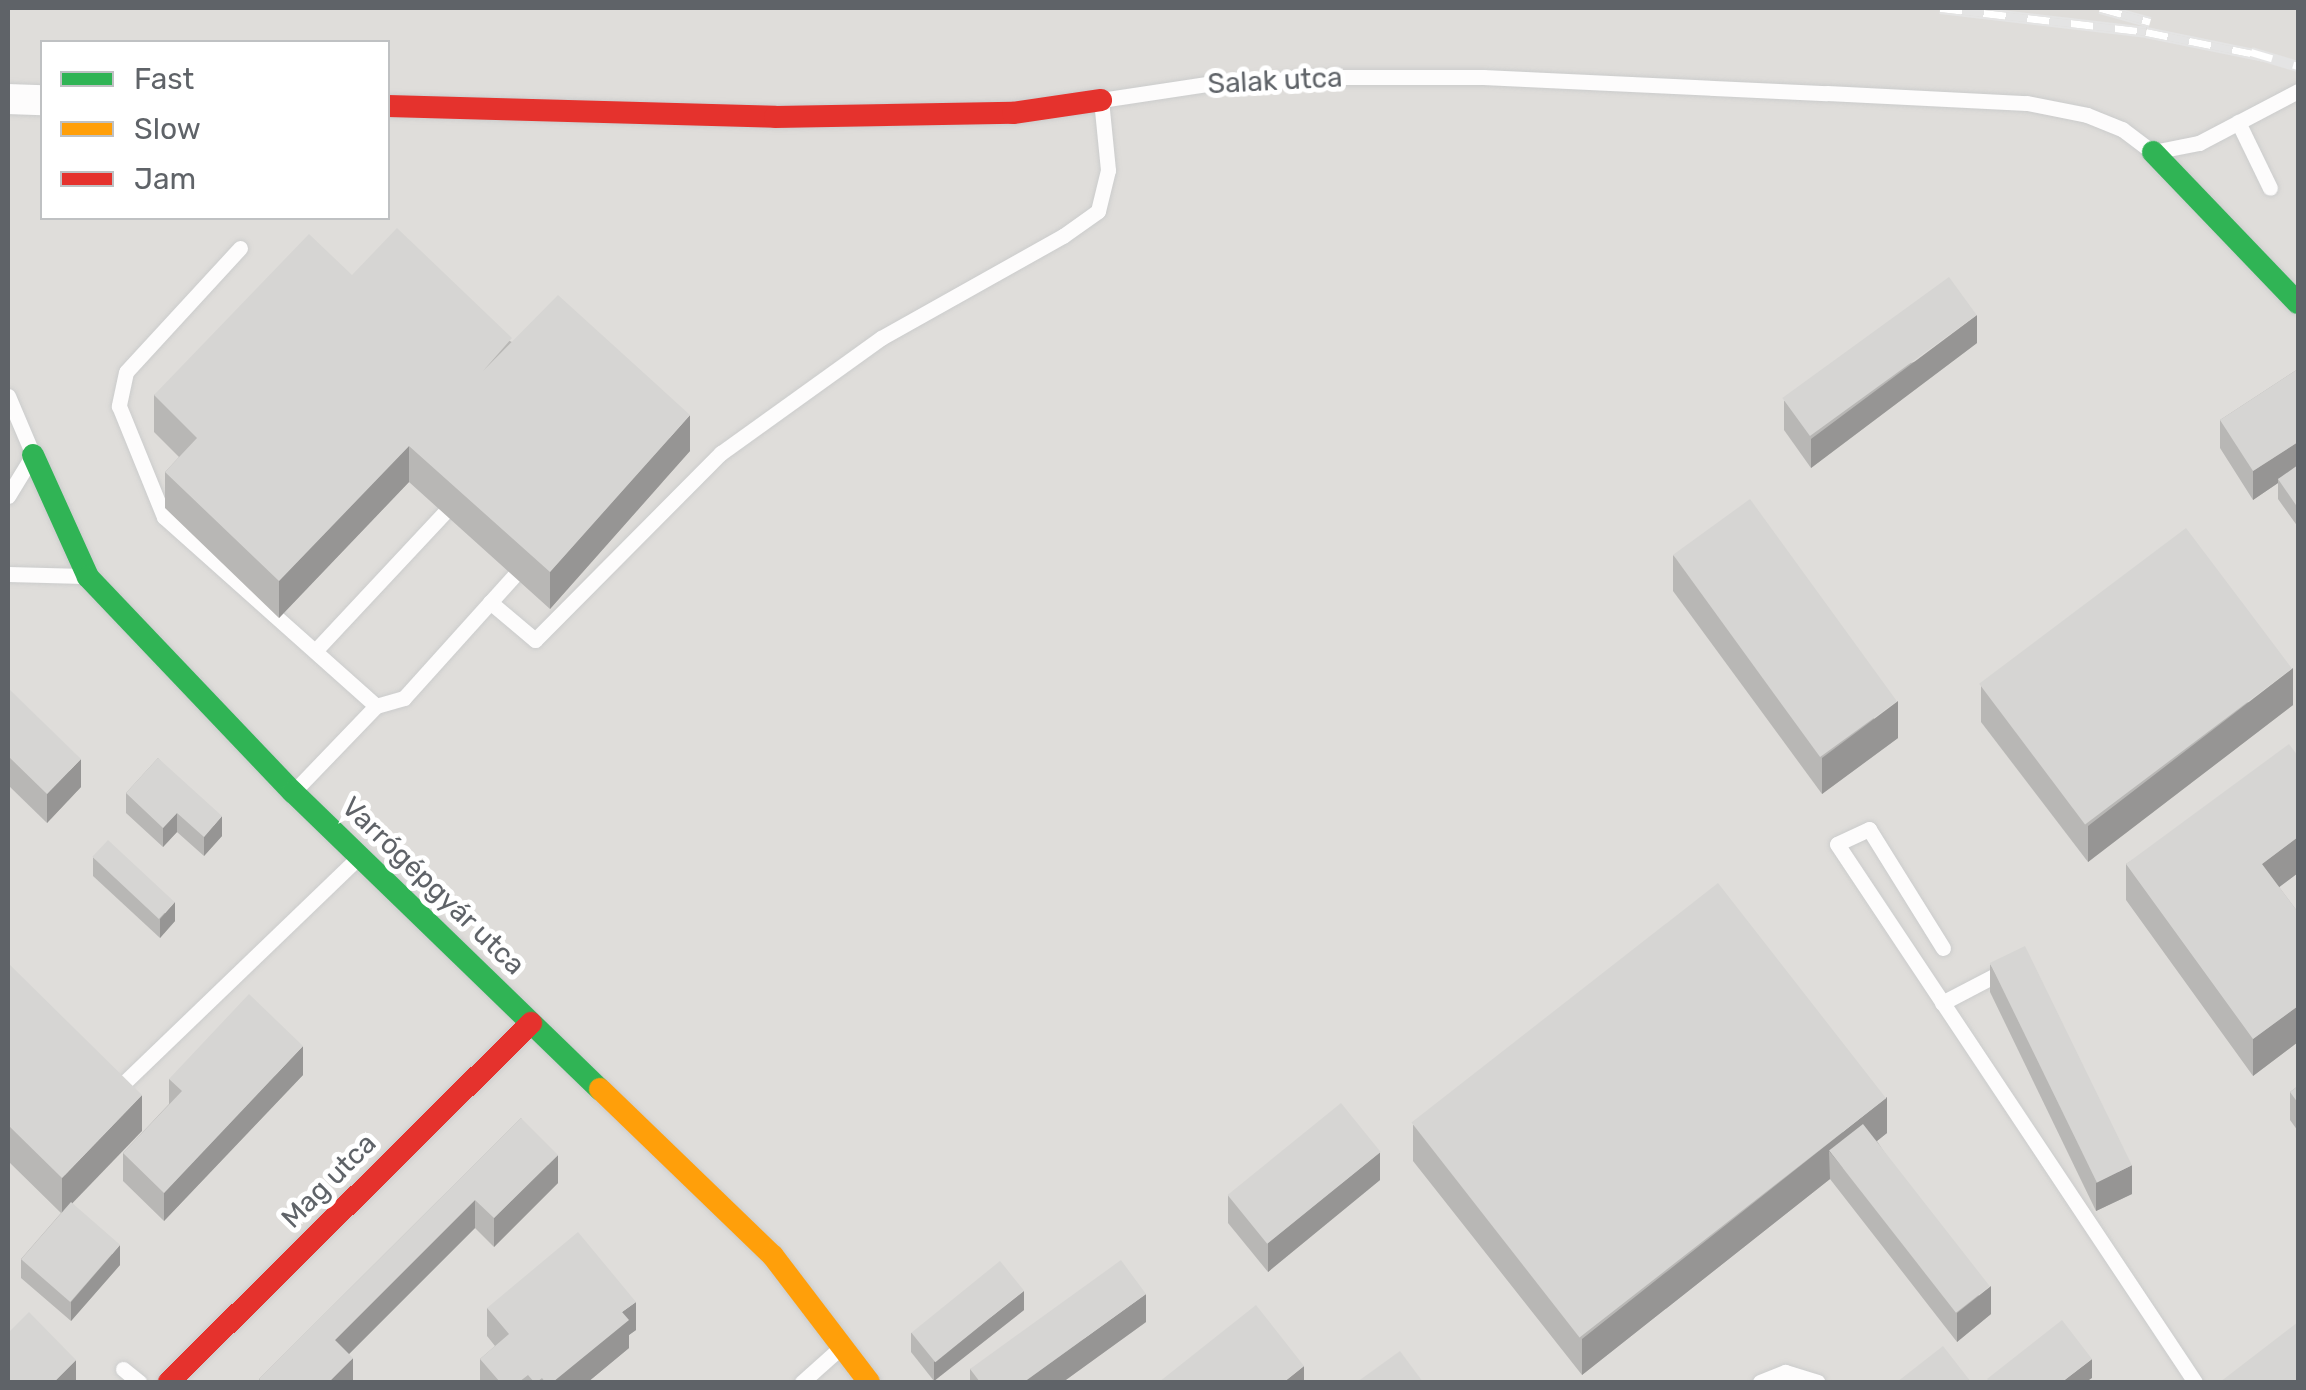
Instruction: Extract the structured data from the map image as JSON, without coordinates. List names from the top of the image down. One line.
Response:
{"streets":{"street":["Salak utca","Varrógépgyár utca","Mag utca"]},"crossings":[["Varrógépgyár utca","Mag utca"]],"legend":["Fast","Slow","Jam"]}
